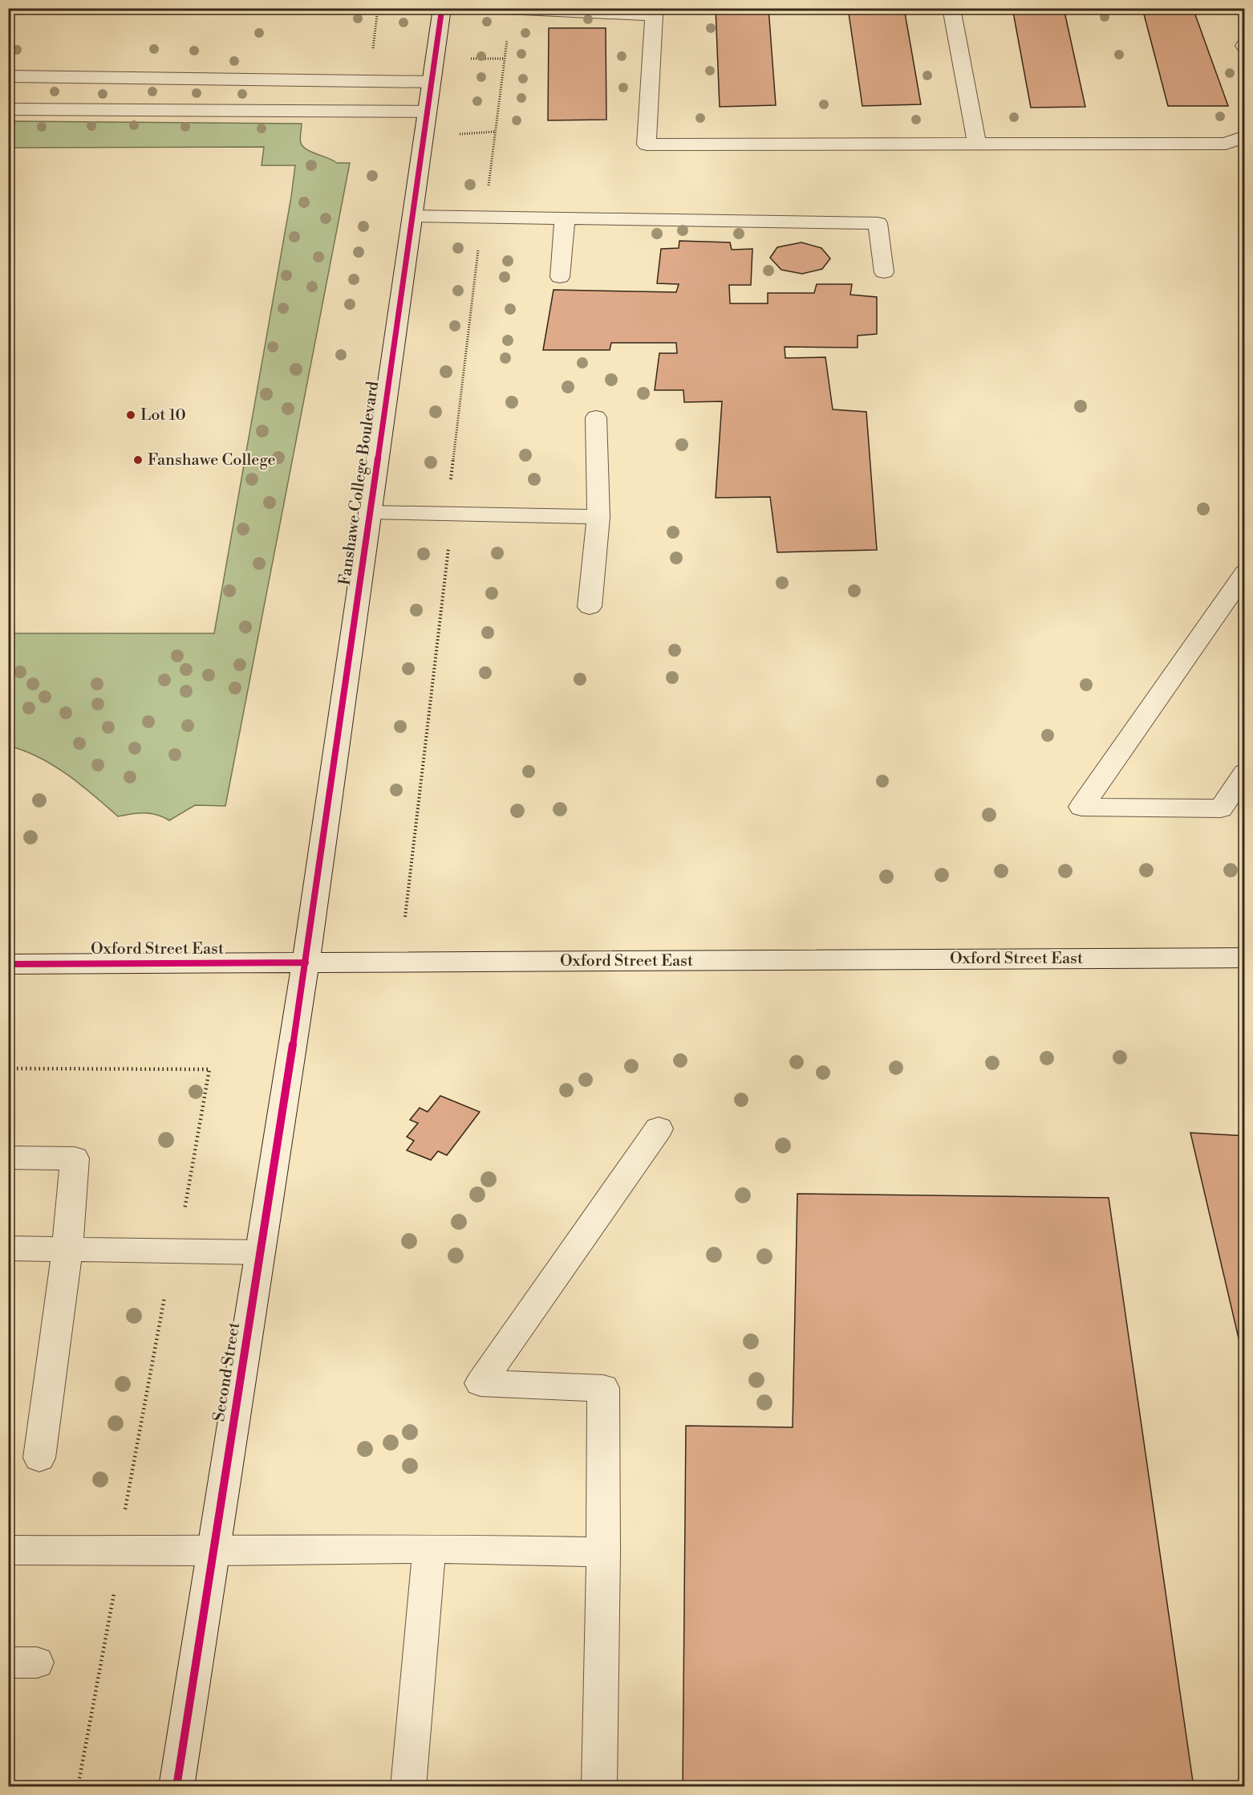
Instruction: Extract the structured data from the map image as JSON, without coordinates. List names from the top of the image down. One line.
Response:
{"streets":{"street":["Fanshawe College Boulevard","Oxford Street East","Second Street"]},"crossings":[["Fanshawe College Boulevard","Oxford Street East"],["Fanshawe College Boulevard","Second Street"],["Oxford Street East","Second Street"]],"places":["Lot 10","Fanshawe College"]}
